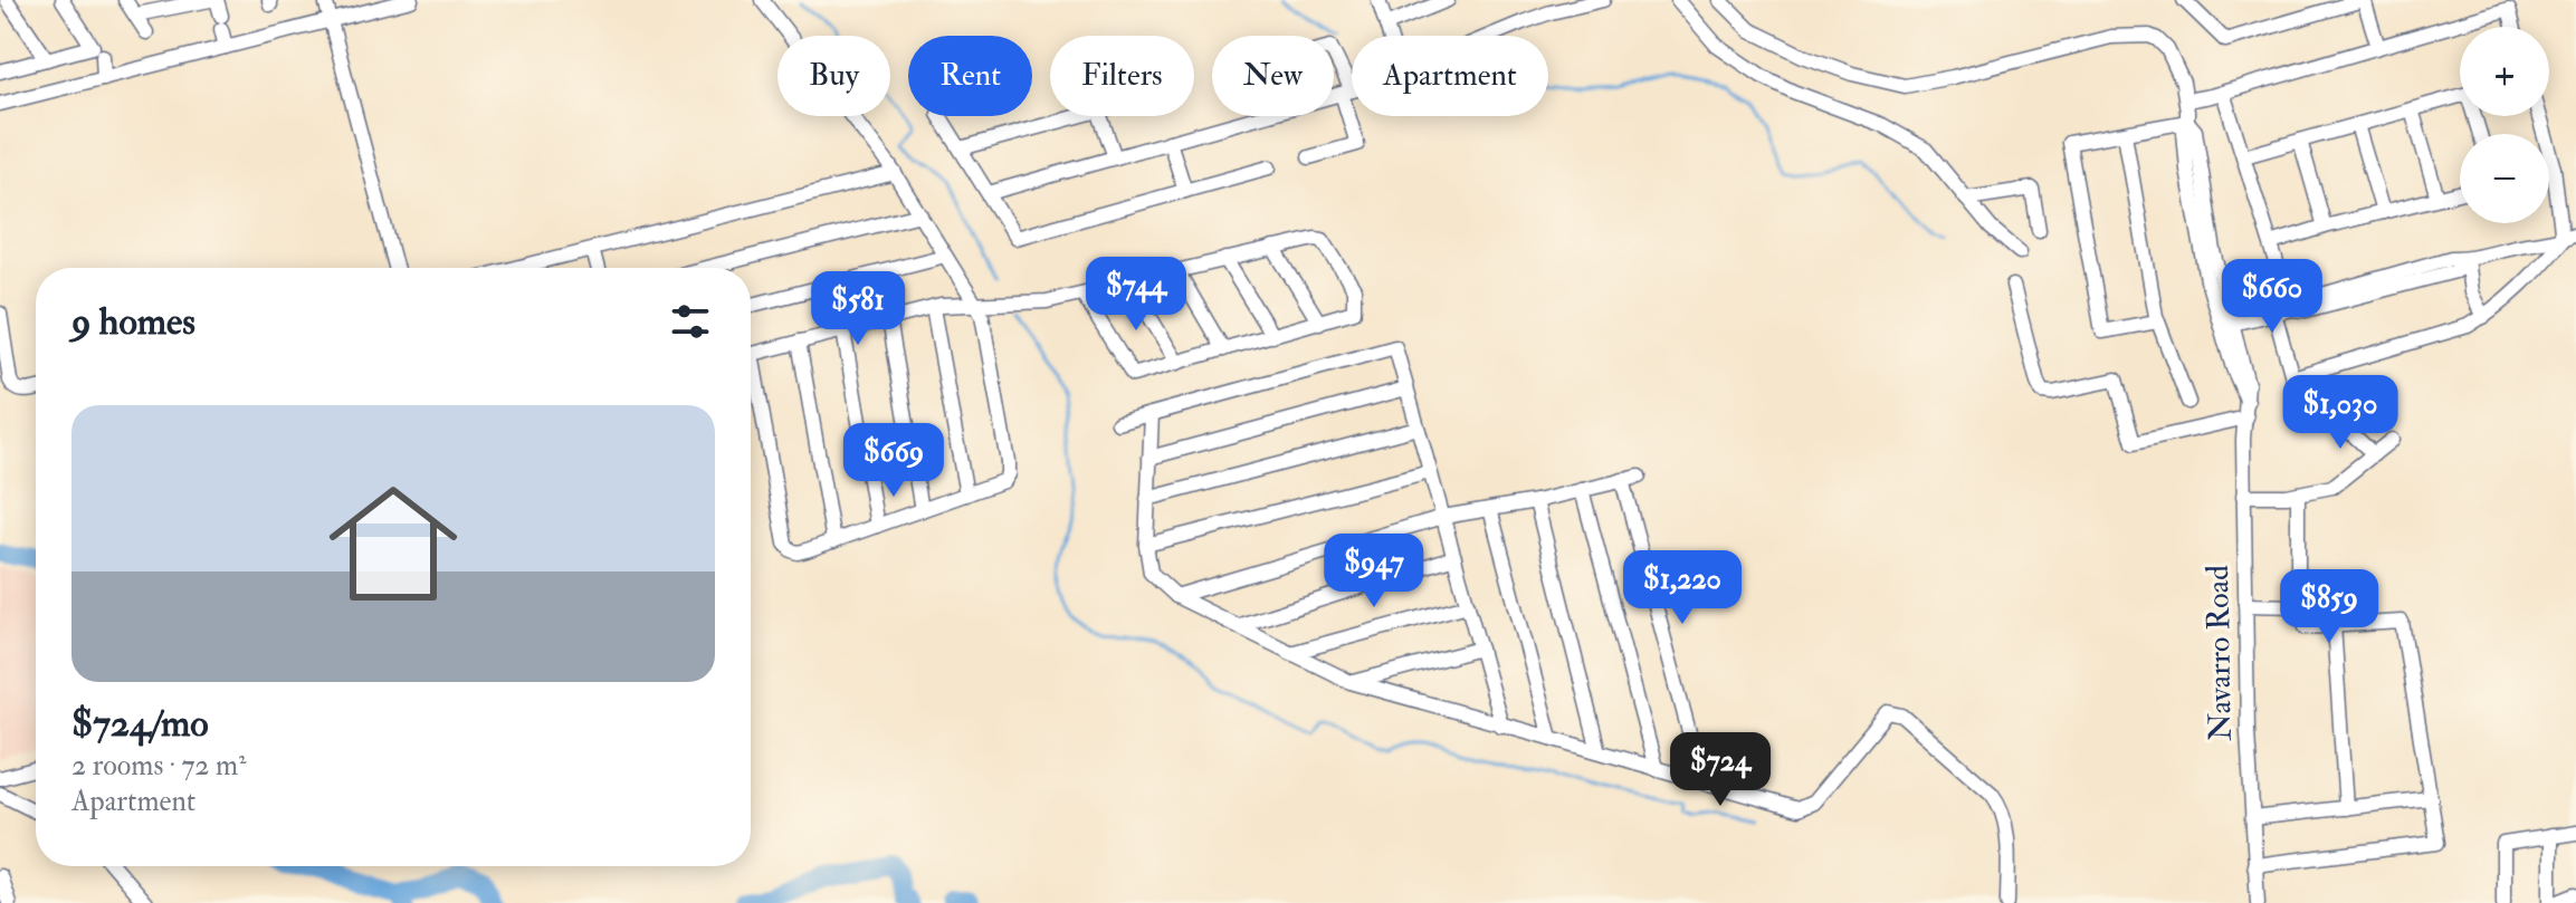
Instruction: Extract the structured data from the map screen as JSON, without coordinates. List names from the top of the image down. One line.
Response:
{"streets":{"street":["Navarro Road"]},"page":{"map_buttons":["+","−"],"chip":["Buy","Rent","Filters","New","Apartment"],"price":["$744","$660","$581","$1,030","$669","$947","$1,220","$859","$724"],"heading":"9 homes","list":[{"name":"$724/mo","note":"2 rooms · 72 m² · Apartment"}]}}
